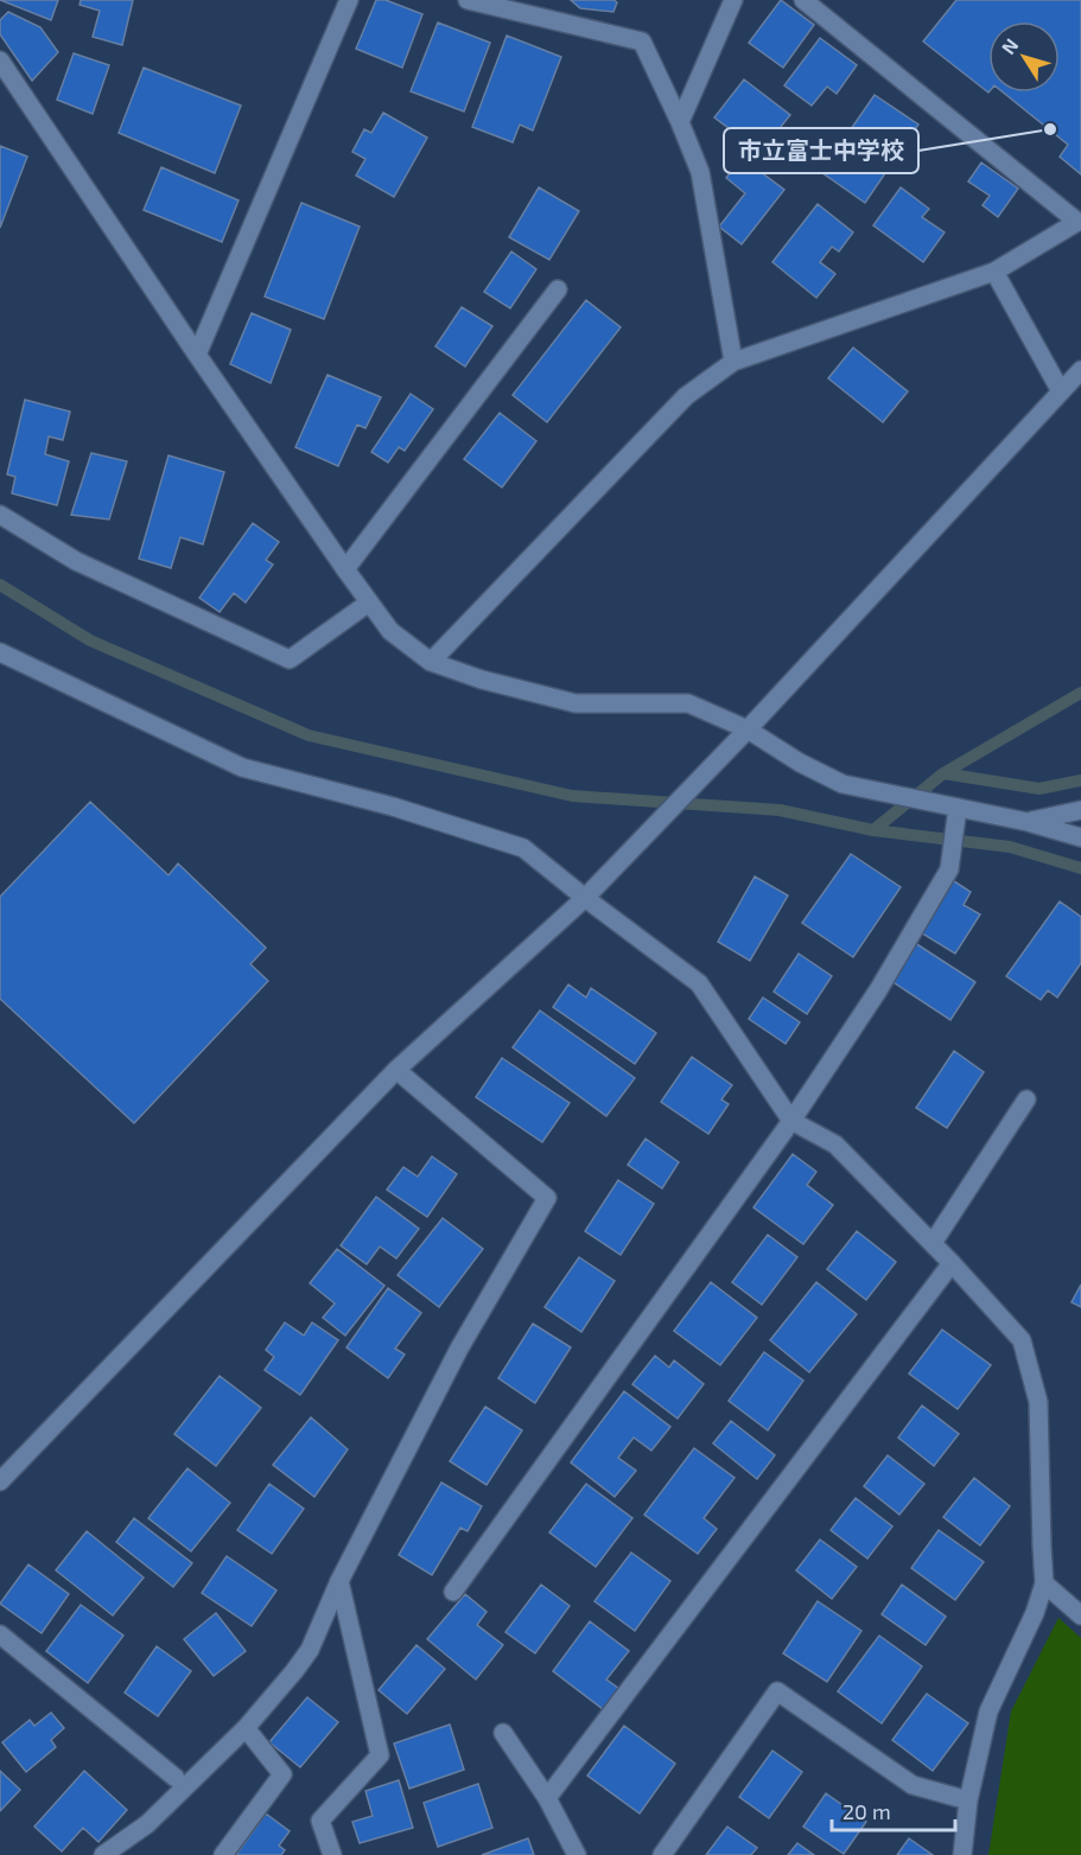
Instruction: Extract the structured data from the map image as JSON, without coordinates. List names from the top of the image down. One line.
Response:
{"places":["市立富士中学校"],"scale_bar":"20 m","north":"top left"}
